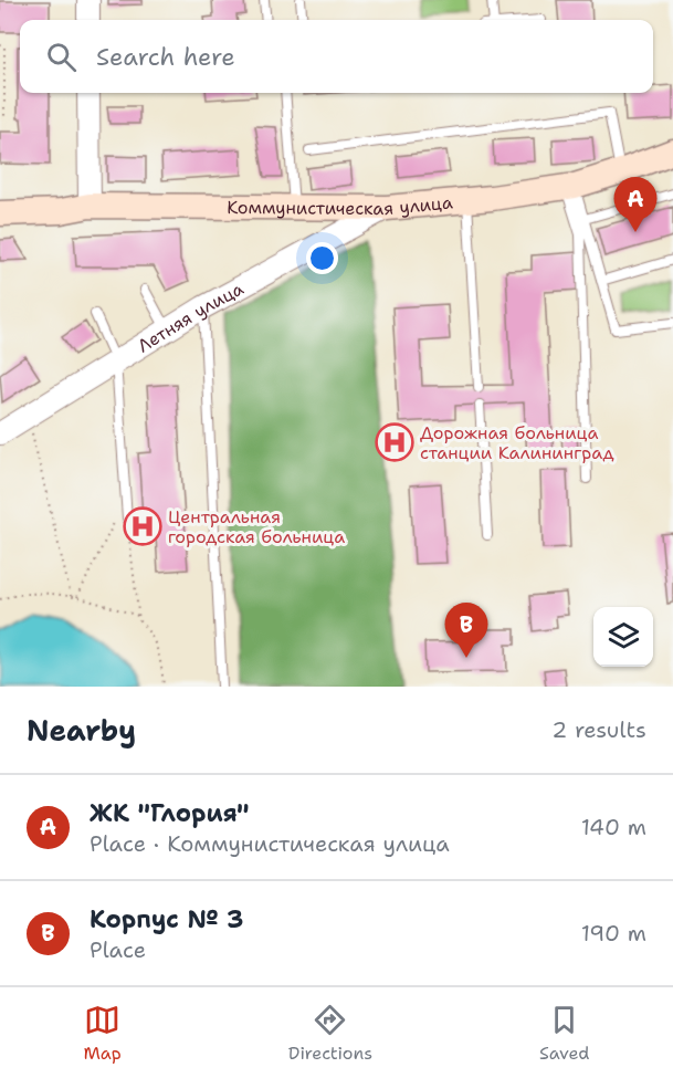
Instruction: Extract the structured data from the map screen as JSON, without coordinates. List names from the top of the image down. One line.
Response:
{"streets":{"main road":["Коммунистическая улица"],"street":["Летняя улица"]},"crossings":[["Коммунистическая улица","Летняя улица"]],"places":{"hospital":["Дорожная больница станции Калининград","Центральная городская больница"]},"page":{"search":"Search here","pins":["A","B"],"heading":["Nearby","2 results"],"list":[{"mark":"A","name":"ЖК \"Глория\"","note":"Place · Коммунистическая улица","value":"140 m"},{"mark":"B","name":"Корпус № 3","note":"Place","value":"190 m"}],"nav":["Map","Directions","Saved"]}}
